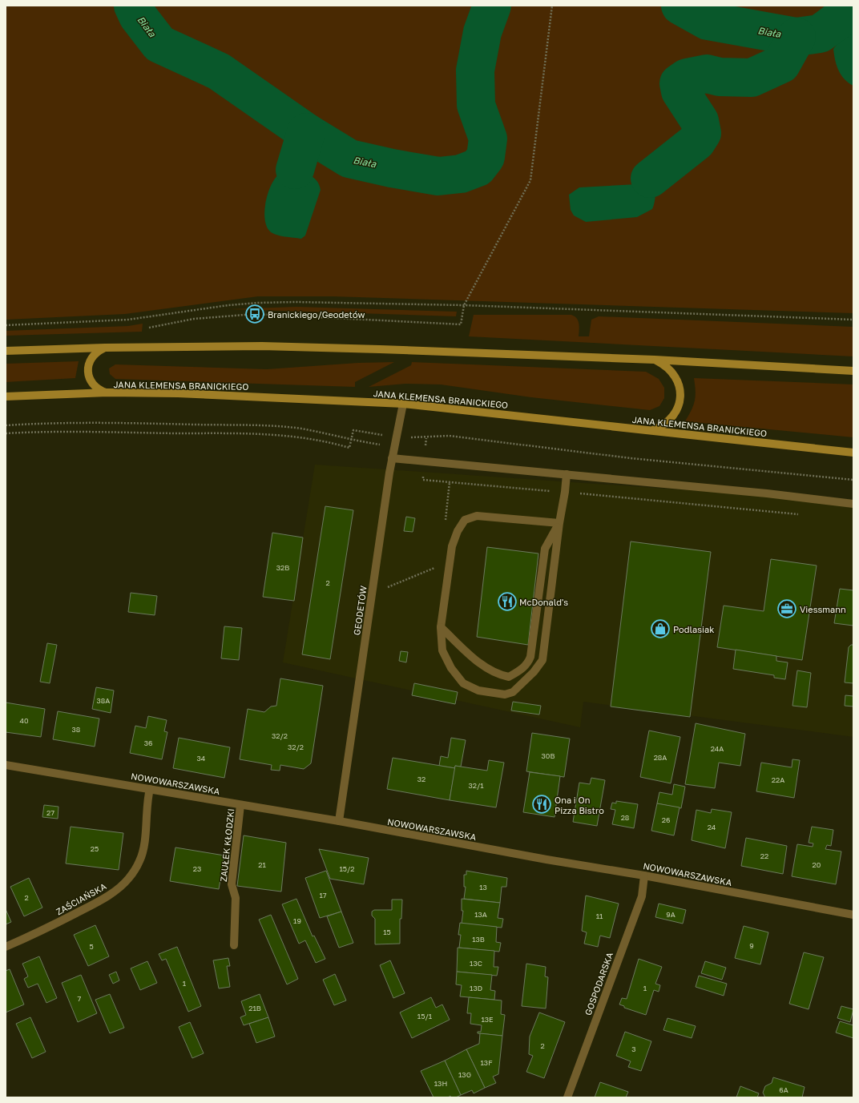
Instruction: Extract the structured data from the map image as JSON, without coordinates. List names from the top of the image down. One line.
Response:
{"streets":{"main road":["JANA KLEMENSA BRANICKIEGO"],"street":["GEODETÓW","NOWOWARSZAWSKA","ZAUŁEK KŁODZKI","ZAŚCIAŃSKA","GOSPODARSKA"]},"crossings":[["JANA KLEMENSA BRANICKIEGO","GEODETÓW"],["GEODETÓW","NOWOWARSZAWSKA"],["NOWOWARSZAWSKA","ZAUŁEK KŁODZKI"],["NOWOWARSZAWSKA","ZAŚCIAŃSKA"],["NOWOWARSZAWSKA","GOSPODARSKA"]],"water":["Biała"],"places":{"bus stop":["Branickiego/Geodetów"],"restaurant":["McDonald's","Ona i On Pizza Bistro"],"office":["Viessmann"],"shop":["Podlasiak"]},"house_numbers":["32B","2","38A","40","38","32/2","36","32/2","24A","30B","28A","34","32","22A","32/1","27","28","26","24","25","22","21","20","23","15/2","13","17","2","13A","9A","11","19","15","13B","9","5","13C","1","13D","1","7","21B","15/1","13E","2","3","13F","13G","13H","6A"]}
